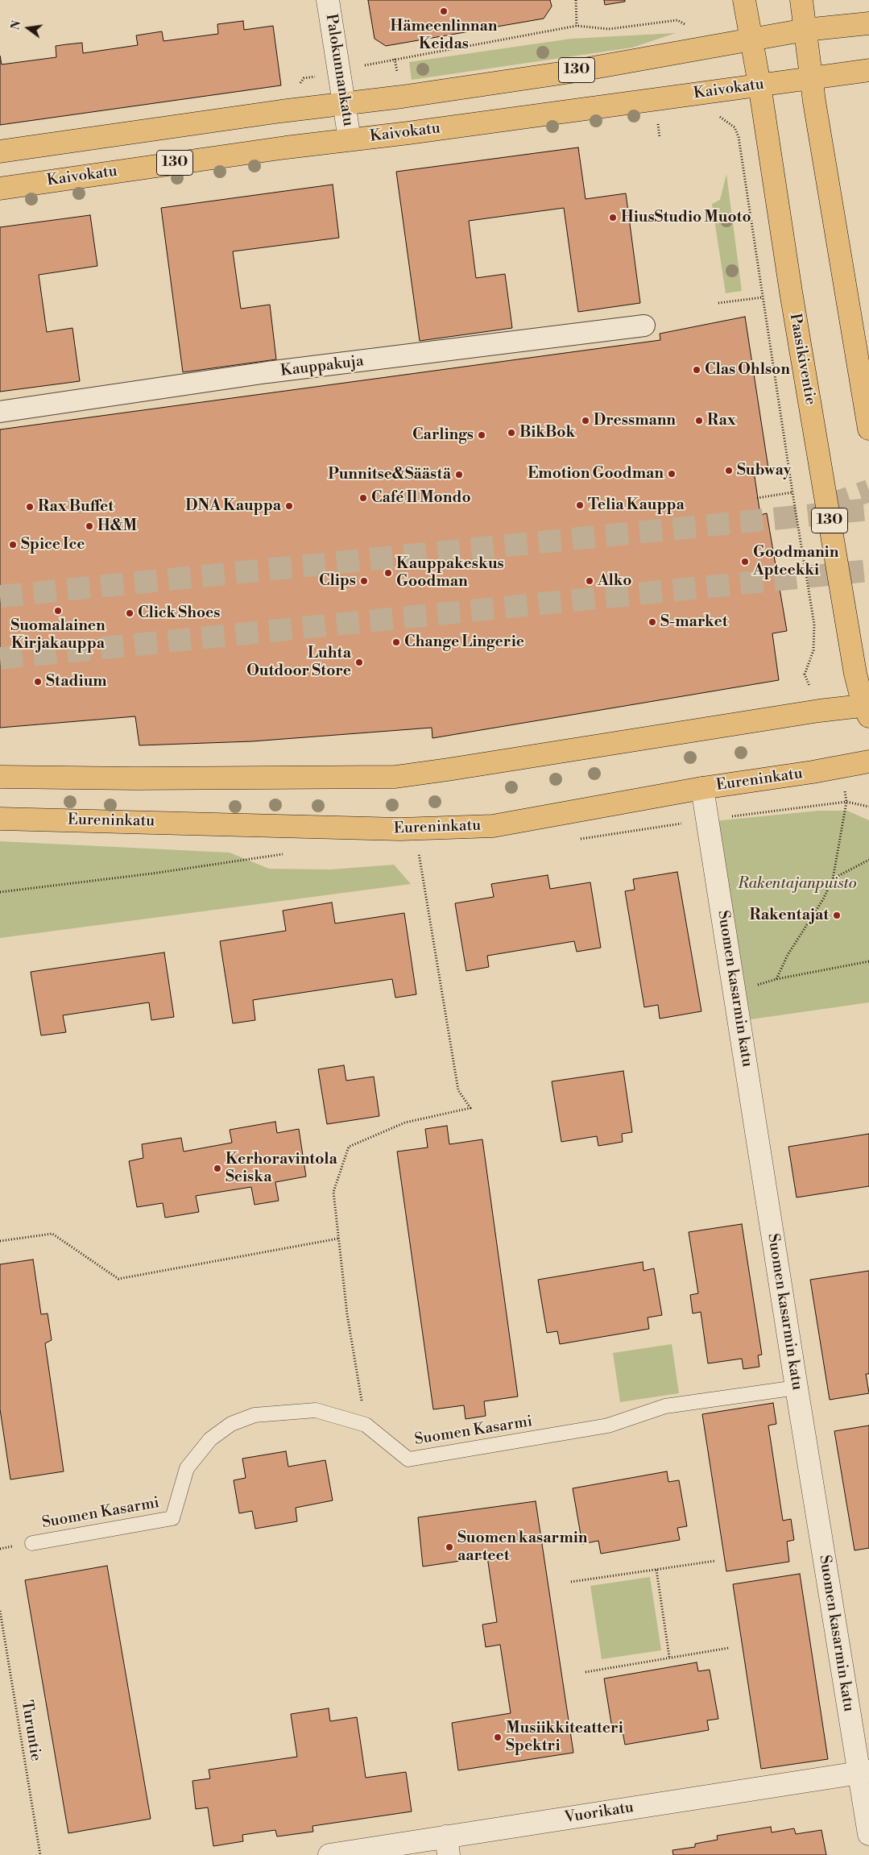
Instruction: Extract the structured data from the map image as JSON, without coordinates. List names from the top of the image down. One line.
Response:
{"streets":{"main road":["130","Kaivokatu","Paasikiventie","Eureninkatu"],"street":["Palokunnankatu","Kauppakuja","Suomen kasarmin katu","Vuorikatu"],"lane":["Suomen Kasarmi"],"path":["Turuntie"]},"crossings":[["Palokunnankatu","130"],["Palokunnankatu","Kaivokatu"],["130","Paasikiventie"],["Kaivokatu","Paasikiventie"],["Eureninkatu","Suomen kasarmin katu"],["Suomen kasarmin katu","Suomen Kasarmi"],["Suomen kasarmin katu","Vuorikatu"]],"parks":["Rakentajanpuisto"],"places":["Hämeenlinnan Keidas","HiusStudio Muoto","Clas Ohlson","Dressmann","Rax","BikBok","Carlings","Subway","Emotion Goodman","Punnitse&Säästä","Café Il Mondo","Telia Kauppa","DNA Kauppa","Rax Buffet","H&M","Spice Ice","Goodmanin Apteekki","Kauppakeskus Goodman","Clips","Alko","Suomalainen Kirjakauppa","Click Shoes","S-market","Change Lingerie","Luhta Outdoor Store","Stadium","Rakentajat","Kerhoravintola Seiska","Suomen kasarmin aarteet","Musiikkiteatteri Spektri"],"north":"left"}
